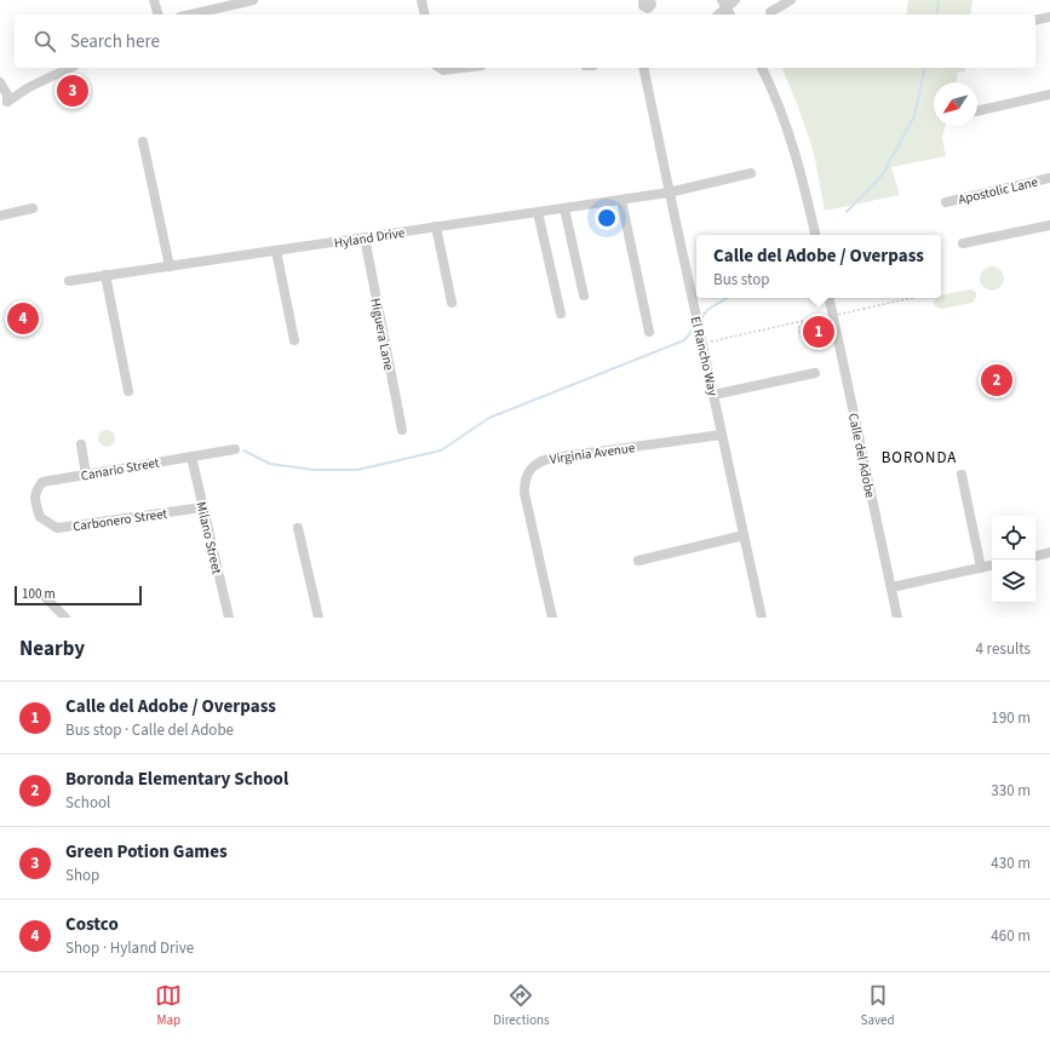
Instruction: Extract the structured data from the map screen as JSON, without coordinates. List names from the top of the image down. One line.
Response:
{"streets":{"street":["Apostolic Lane","Hyland Drive","Higuera Lane","El Rancho Way","Virginia Avenue","Calle del Adobe","Canario Street","Carbonero Street","Milano Street"]},"crossings":[["Hyland Drive","Higuera Lane"],["Hyland Drive","El Rancho Way"],["El Rancho Way","Virginia Avenue"],["Canario Street","Carbonero Street"],["Canario Street","Milano Street"],["Carbonero Street","Milano Street"]],"districts":["BORONDA"],"scale_bar":"100 m","north":"bottom left","page":{"search":"Search here","pins":["3","4","1","2"],"popup":["Calle del Adobe / Overpass","Bus stop"],"scale":"100 m","heading":["Nearby","4 results"],"list":[{"mark":"1","name":"Calle del Adobe / Overpass","note":"Bus stop · Calle del Adobe","value":"190 m"},{"mark":"2","name":"Boronda Elementary School","note":"School","value":"330 m"},{"mark":"3","name":"Green Potion Games","note":"Shop","value":"430 m"},{"mark":"4","name":"Costco","note":"Shop · Hyland Drive","value":"460 m"}],"nav":["Map","Directions","Saved"]}}
